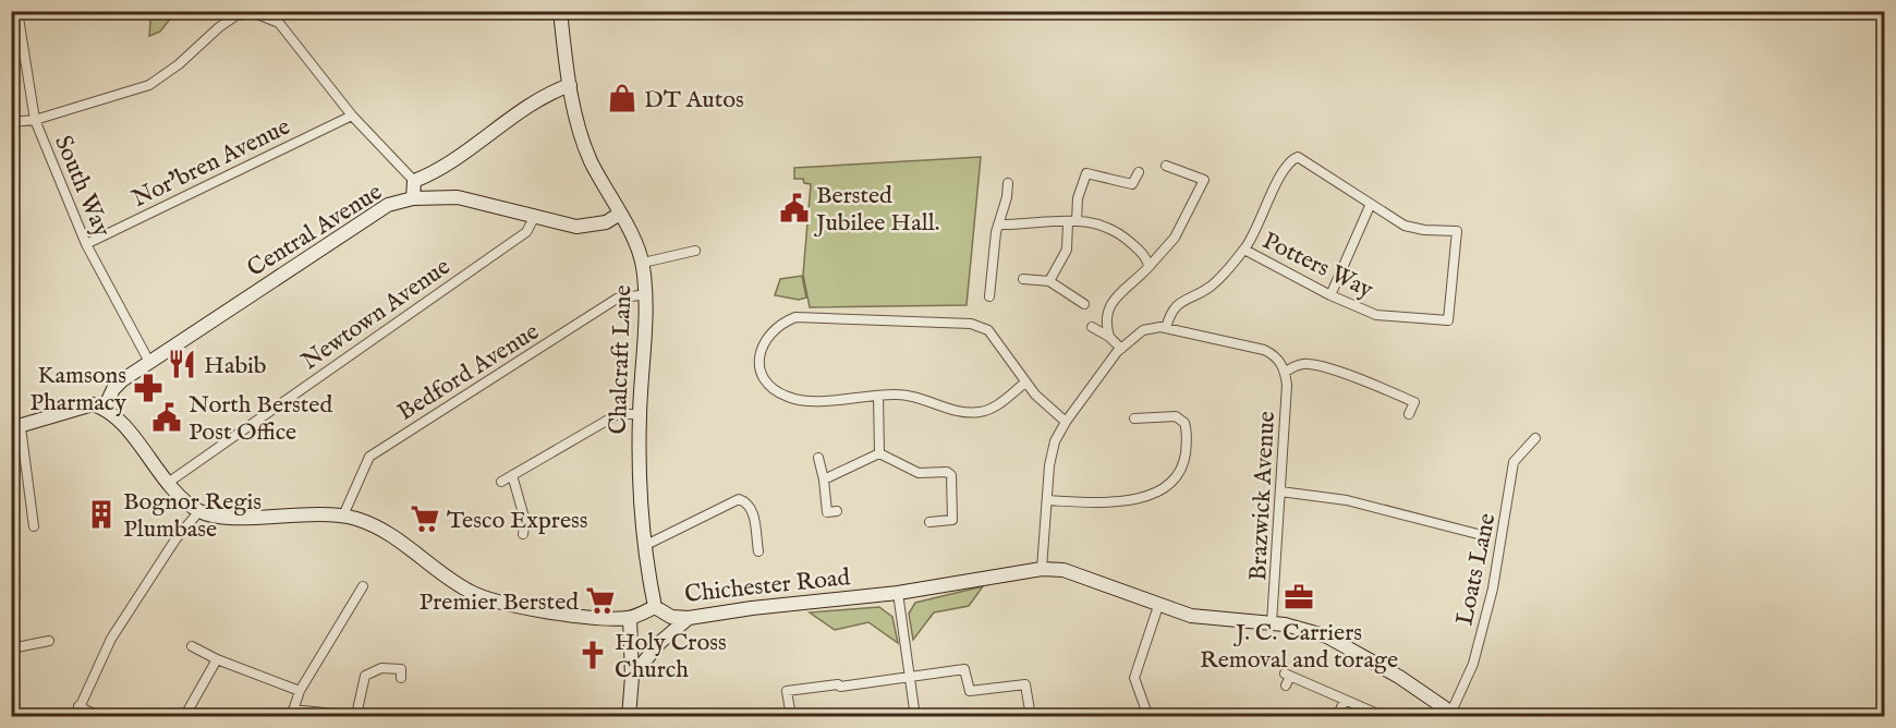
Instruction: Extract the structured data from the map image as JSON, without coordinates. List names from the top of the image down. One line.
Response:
{"streets":{"street":["Nor'bren Avenue","South Way","Central Avenue","Potters Way","Newtown Avenue","Chalcraft Lane","Bedford Avenue","Brazwick Avenue","Loats Lane","Chichester Road"]},"crossings":[["Nor'bren Avenue","South Way"],["South Way","Central Avenue"],["Central Avenue","Newtown Avenue"],["Central Avenue","Chalcraft Lane"],["Chalcraft Lane","Bedford Avenue"],["Chalcraft Lane","Chichester Road"],["Bedford Avenue","Chichester Road"],["Brazwick Avenue","Chichester Road"],["Loats Lane","Chichester Road"]],"places":{"shop":["DT Autos"],"public building":["Bersted Jubilee Hall.","North Bersted Post Office"],"restaurant":["Habib"],"pharmacy":["Kamsons Pharmacy"],"building":["Bognor Regis Plumbase"],"supermarket":["Tesco Express","Premier Bersted"],"office":["J. C. Carriers Removal and torage"],"church":["Holy Cross Church"]}}
